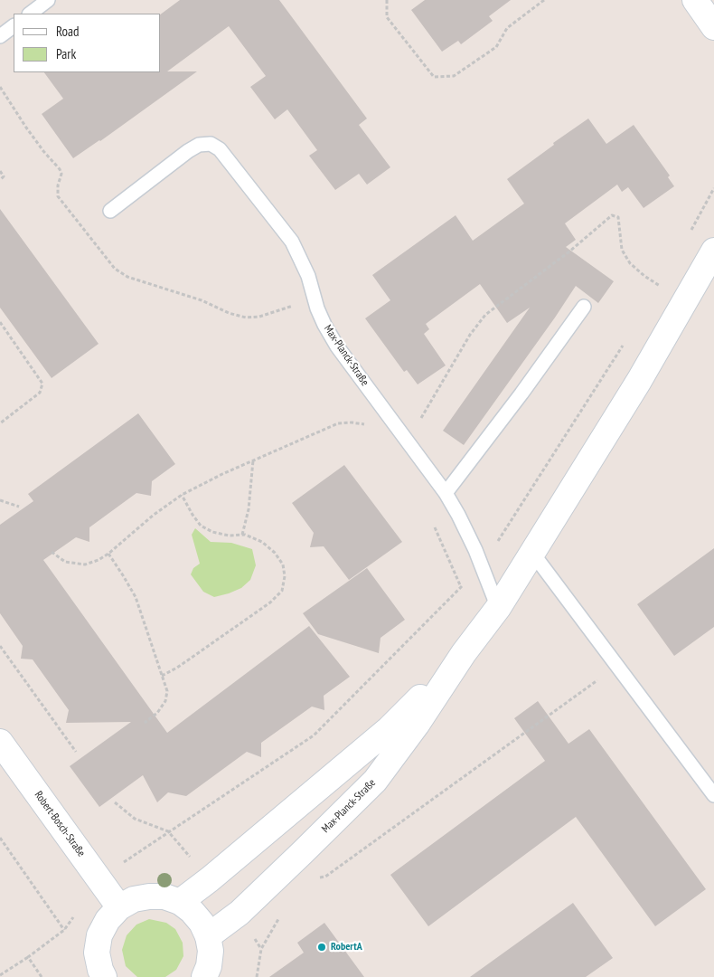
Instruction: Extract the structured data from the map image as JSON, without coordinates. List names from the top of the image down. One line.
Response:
{"streets":{"street":["Max-Planck-Straße","Robert-Bosch-Straße"]},"places":["RobertA"],"legend":["Road","Park"]}
